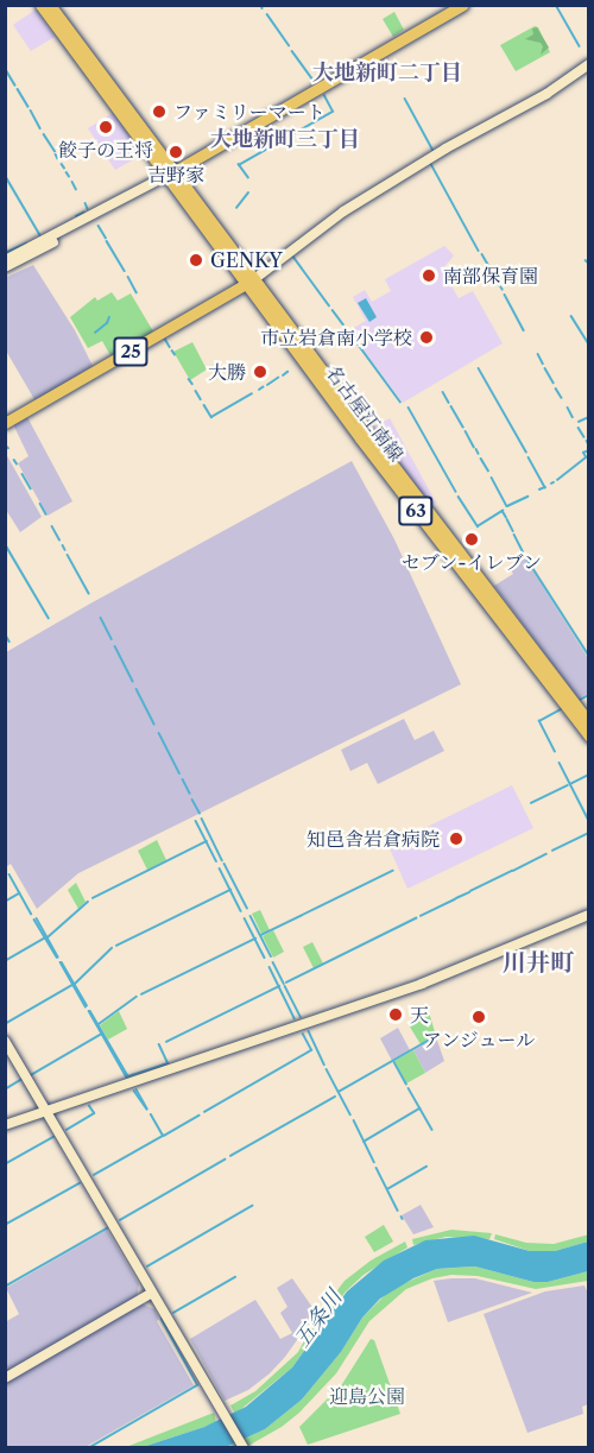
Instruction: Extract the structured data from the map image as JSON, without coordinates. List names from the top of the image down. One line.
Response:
{"streets":{"main road":["25","名古屋江南線","63"]},"crossings":[["25","名古屋江南線"]],"districts":["大地新町二丁目","大地新町三丁目","川井町"],"water":["五条川"],"parks":["迎島公園"],"places":["ファミリーマート","餃子の王将","吉野家","GENKY","南部保育園","市立岩倉南小学校","大勝","セブン-イレブン","知邑舎岩倉病院","天","アンジュール"]}
